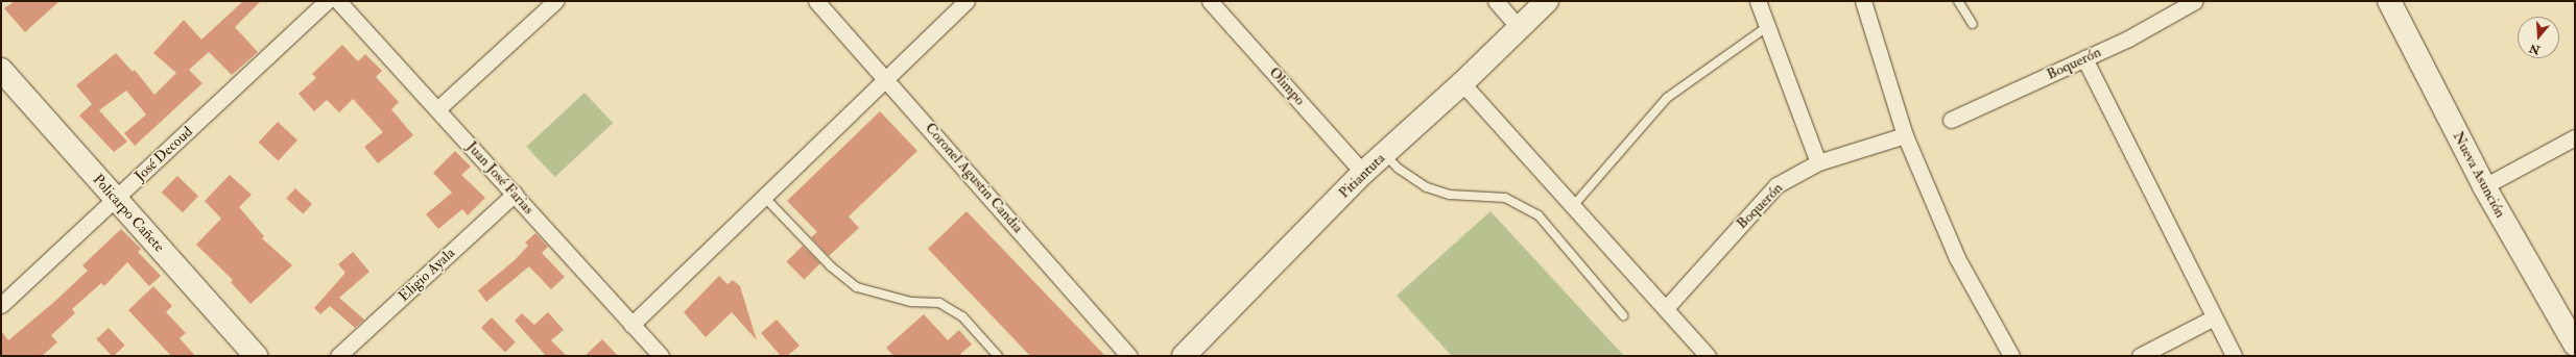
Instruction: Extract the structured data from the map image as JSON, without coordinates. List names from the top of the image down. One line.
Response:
{"streets":{"street":["Boquerón","Olimpo","José Decoud","Nueva Asunción","Pitiantuta","Juan José Farias","Coronel Agustin Candia","Policarpo Cañete","Eligio Ayala"]},"crossings":[["Olimpo","Pitiantuta"],["José Decoud","Policarpo Cañete"],["Juan José Farias","Eligio Ayala"]],"north":"bottom"}
